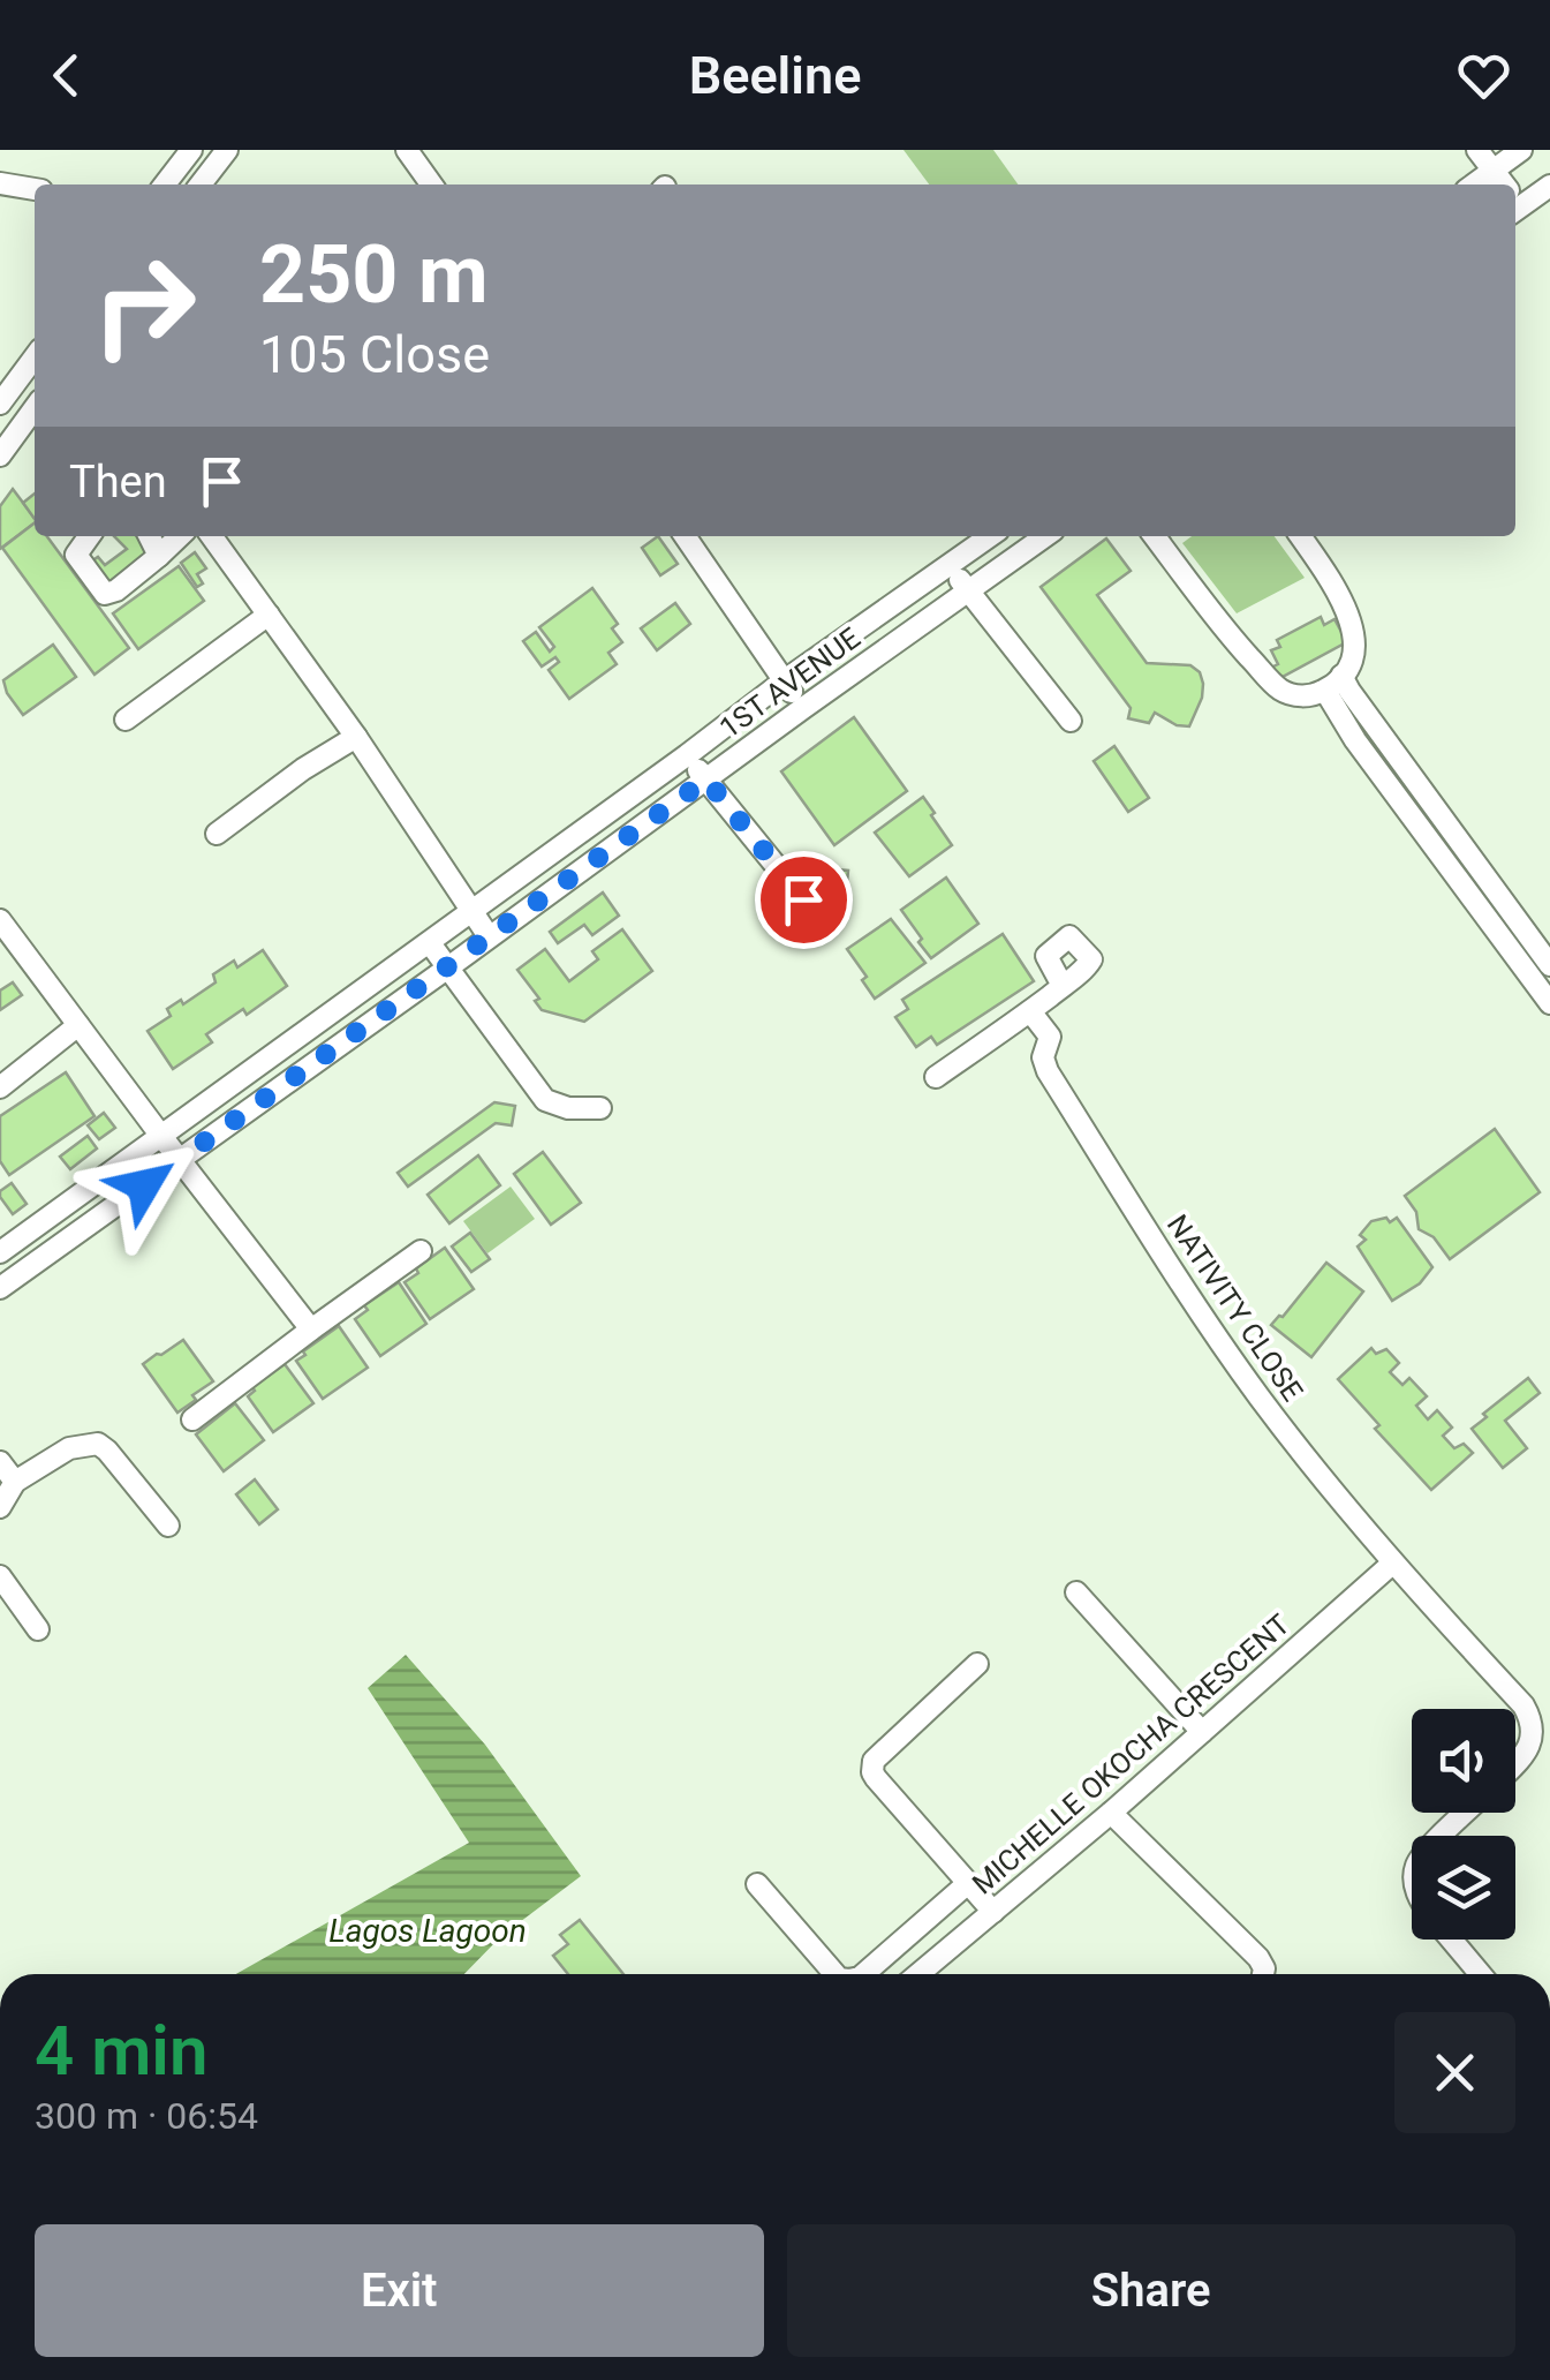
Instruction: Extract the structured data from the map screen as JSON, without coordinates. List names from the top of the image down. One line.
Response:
{"streets":{"street":["1ST AVENUE","NATIVITY CLOSE","MICHELLE OKOCHA CRESCENT"]},"crossings":[["NATIVITY CLOSE","MICHELLE OKOCHA CRESCENT"]],"water":["Lagos Lagoon"],"page":{"header":"Beeline","turn":["250 m","105 Close"],"then":"Then","heading":["4 min","300 m · 06:54"],"buttons":["Exit","Share"]}}
